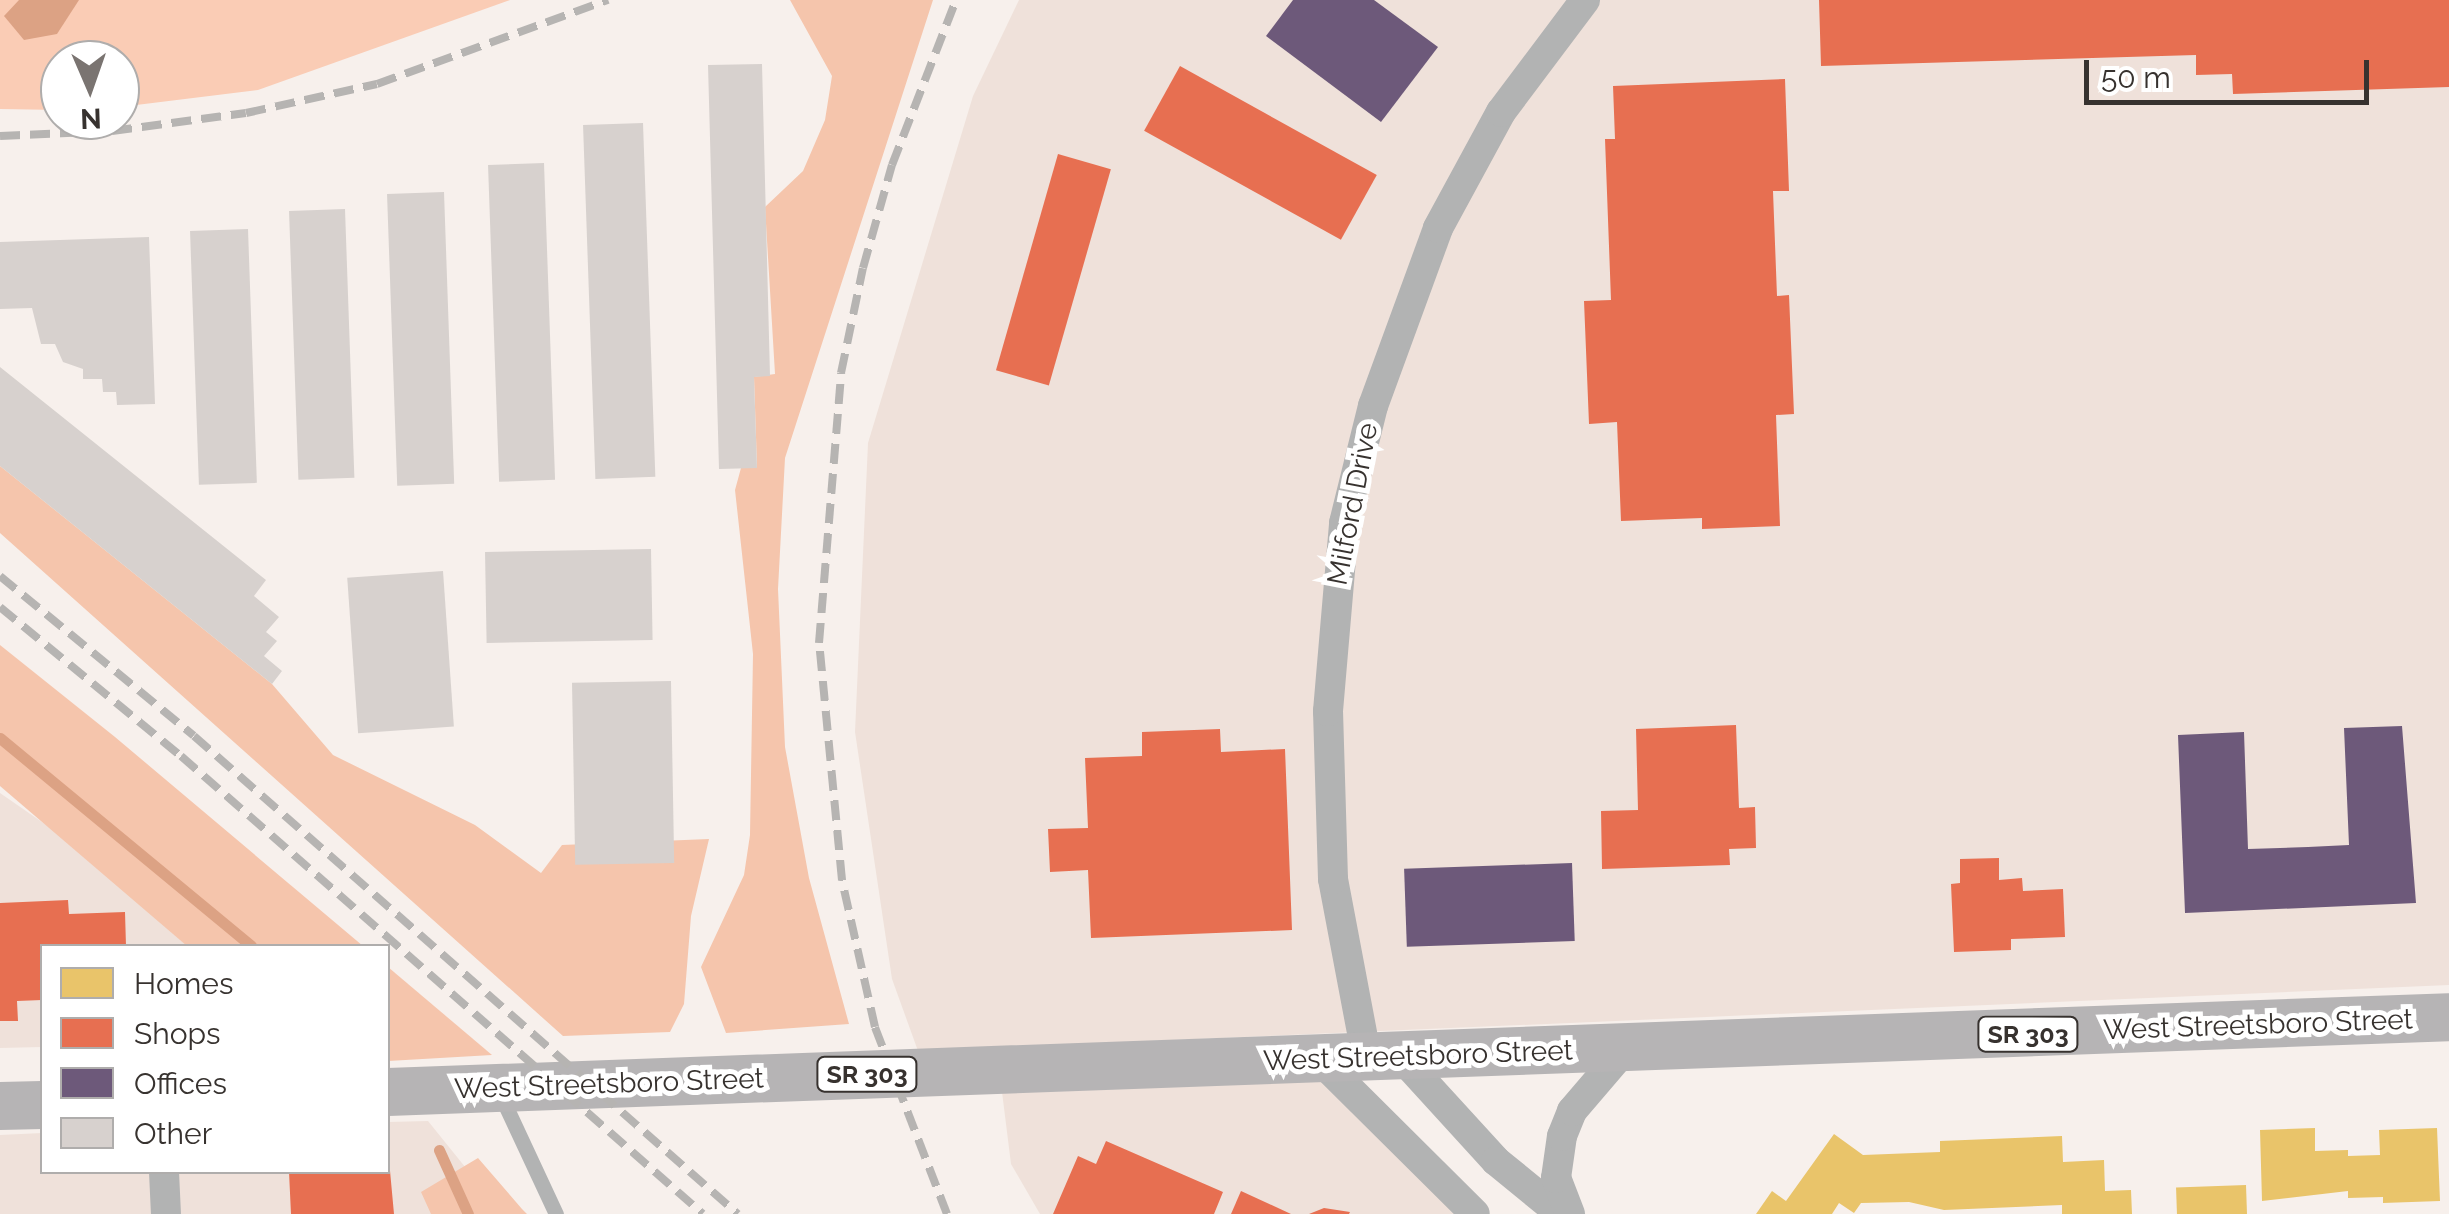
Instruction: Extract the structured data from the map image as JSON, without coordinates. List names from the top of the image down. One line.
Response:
{"streets":{"main road":["West Streetsboro Street","SR 303"],"street":["Milford Drive"]},"crossings":[["Milford Drive","West Streetsboro Street"]],"legend":["Homes","Shops","Offices","Other"],"scale_bar":"50 m","north":"bottom"}
